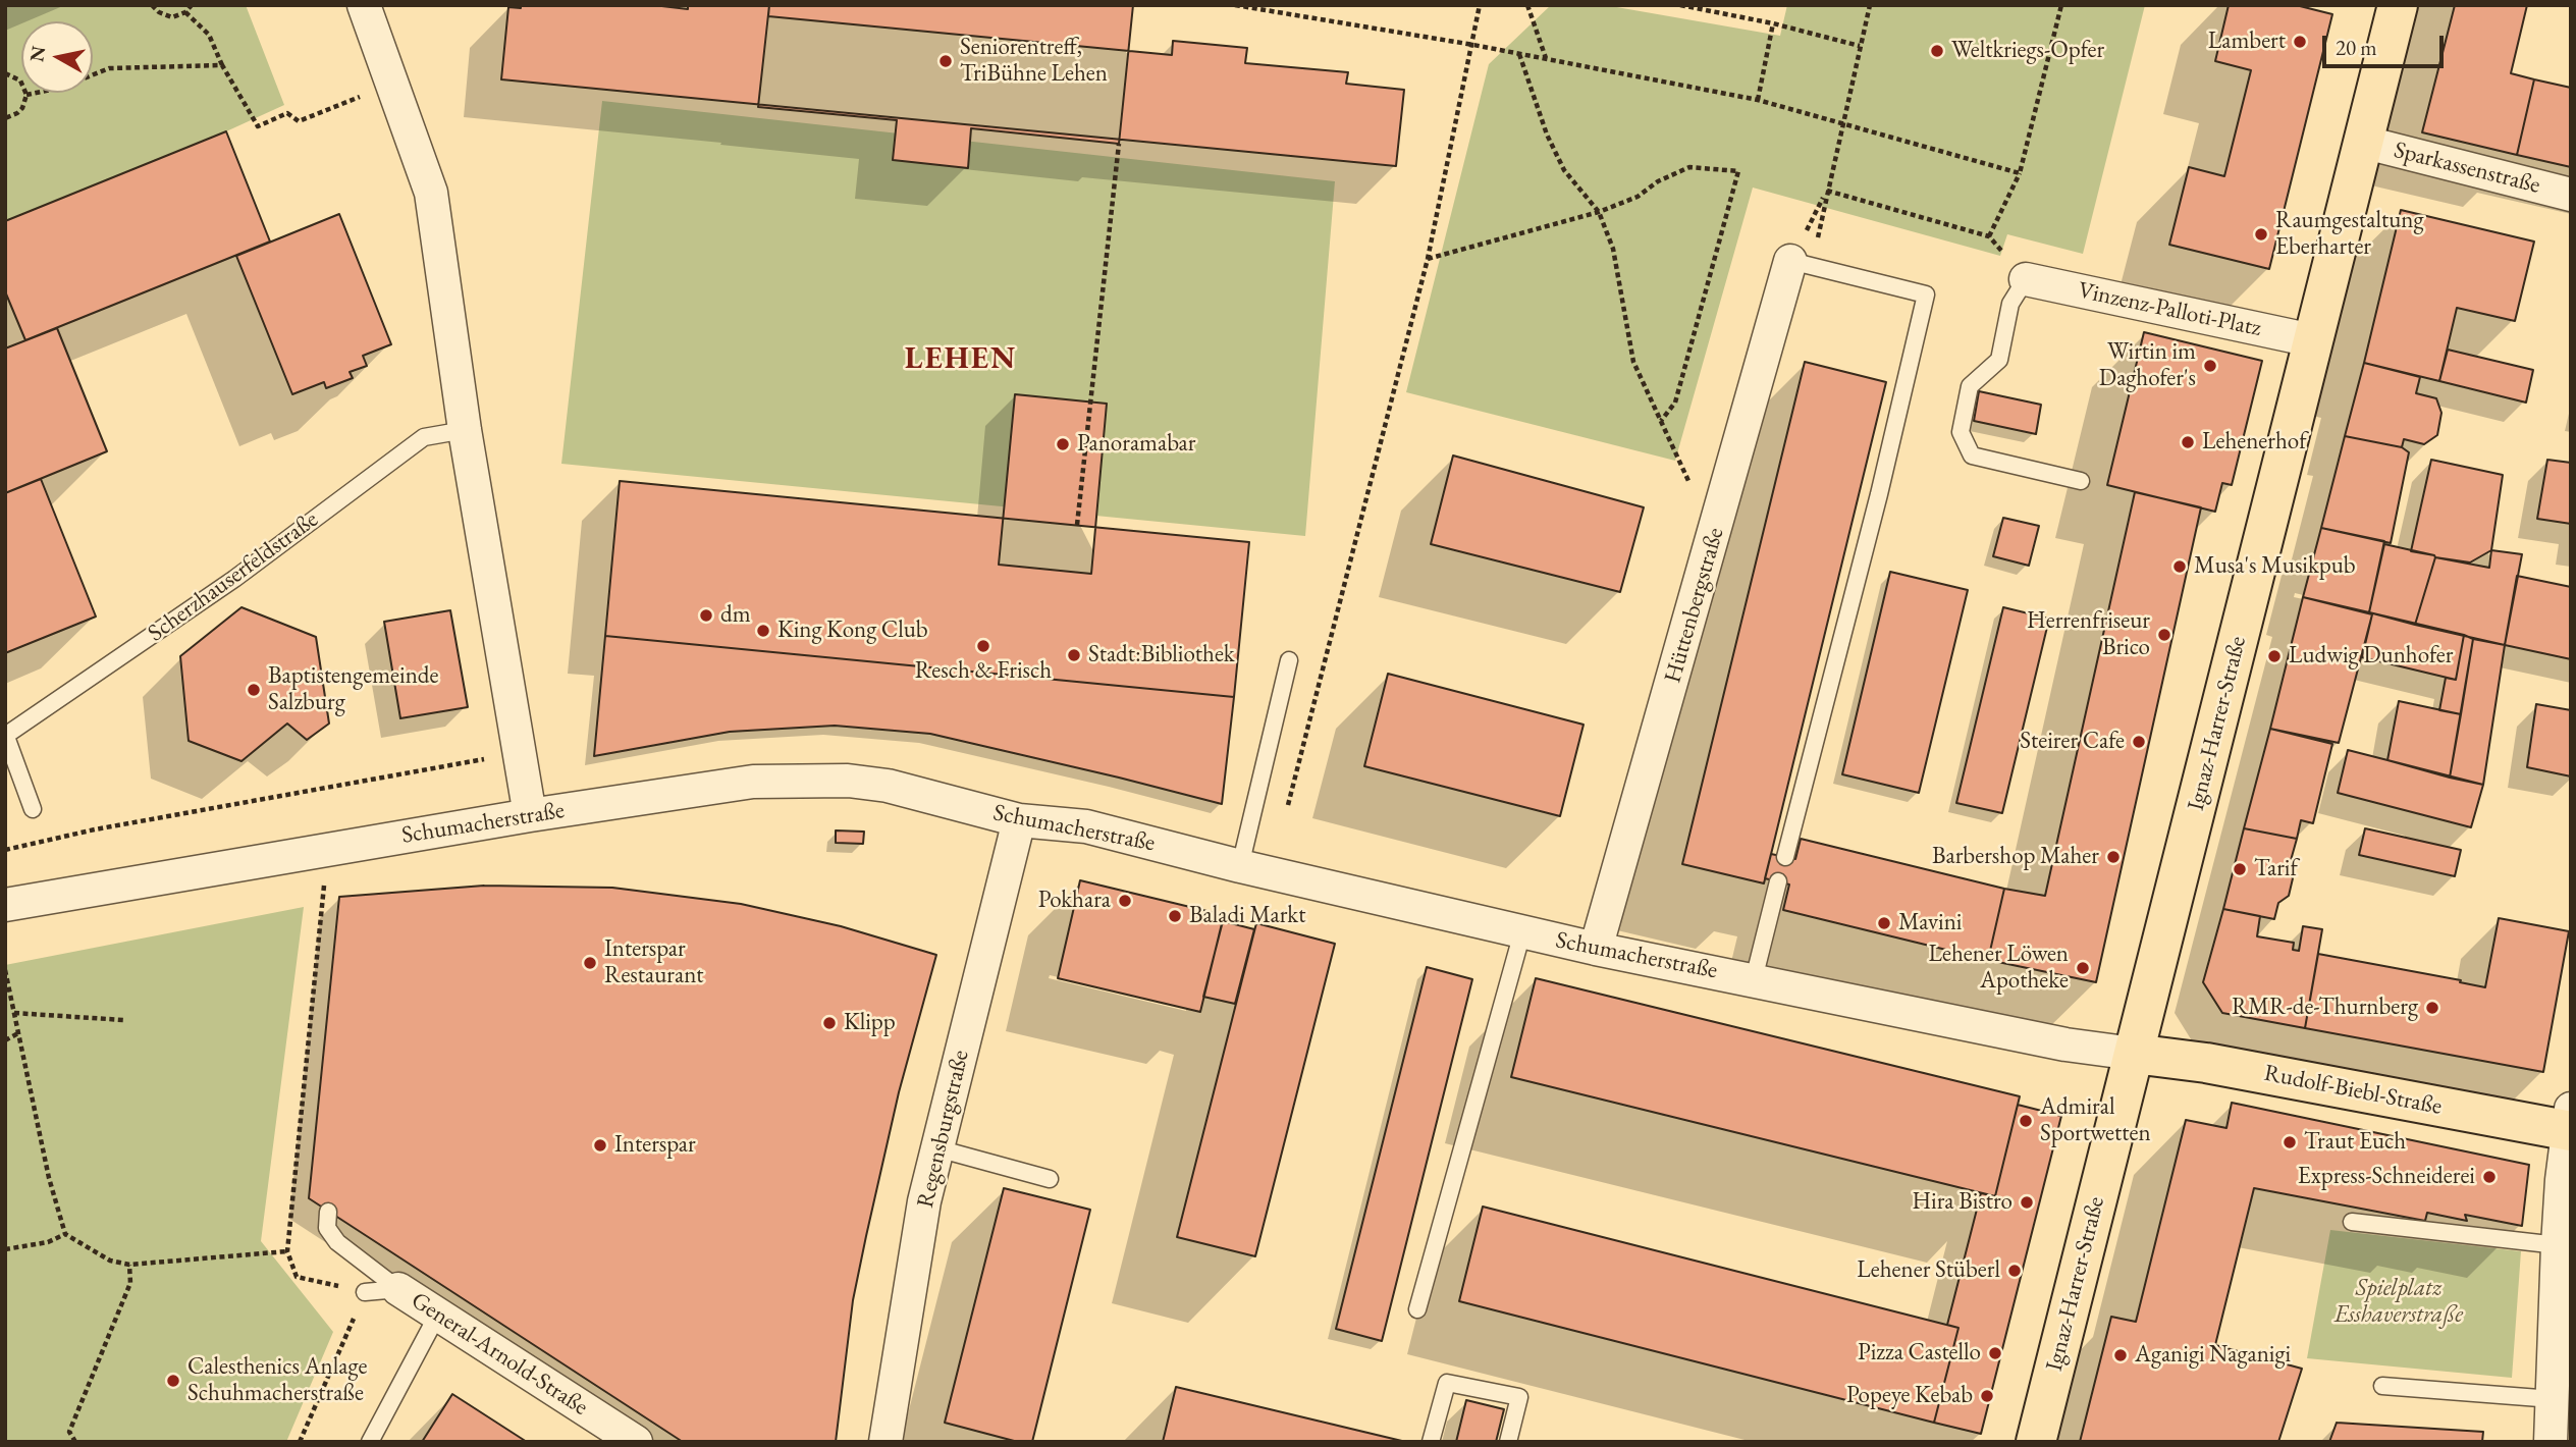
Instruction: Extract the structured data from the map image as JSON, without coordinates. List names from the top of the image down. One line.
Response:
{"streets":{"main road":["Ignaz-Harrer-Straße","Rudolf-Biebl-Straße"],"street":["Sparkassenstraße","Vinzenz-Palloti-Platz","Hüttenbergstraße","Schumacherstraße","Regensburgstraße","General-Arnold-Straße"],"lane":["Scherzhauserfeldstraße"]},"crossings":[["Sparkassenstraße","Ignaz-Harrer-Straße"],["Vinzenz-Palloti-Platz","Ignaz-Harrer-Straße"],["Hüttenbergstraße","Schumacherstraße"],["Ignaz-Harrer-Straße","Schumacherstraße"],["Ignaz-Harrer-Straße","Rudolf-Biebl-Straße"],["Schumacherstraße","Rudolf-Biebl-Straße"],["Schumacherstraße","Regensburgstraße"]],"districts":["LEHEN"],"parks":["Spielplatz Esshaverstraße"],"places":["Lambert","Weltkriegs-Opfer","Seniorentreff, TriBühne Lehen","Raumgestaltung Eberharter","Wirtin im Daghofer's","Lehenerhof","Panoramabar","Musa's Musikpub","dm","King Kong Club","Herrenfriseur Brico","Resch & Frisch","Stadt:Bibliothek","Ludwig Dunhofer","Baptistengemeinde Salzburg","Steirer Cafe","Barbershop Maher","Tarif","Pokhara","Baladi Markt","Mavini","Interspar Restaurant","Lehener Löwen Apotheke","RMR-de-Thurnberg","Klipp","Admiral Sportwetten","Traut Euch","Interspar","Express-Schneiderei","Hira Bistro","Lehener Stüberl","Pizza Castello","Aganigi Naganigi","Calesthenics Anlage Schuhmacherstraße","Popeye Kebab"],"scale_bar":"20 m","north":"left"}
